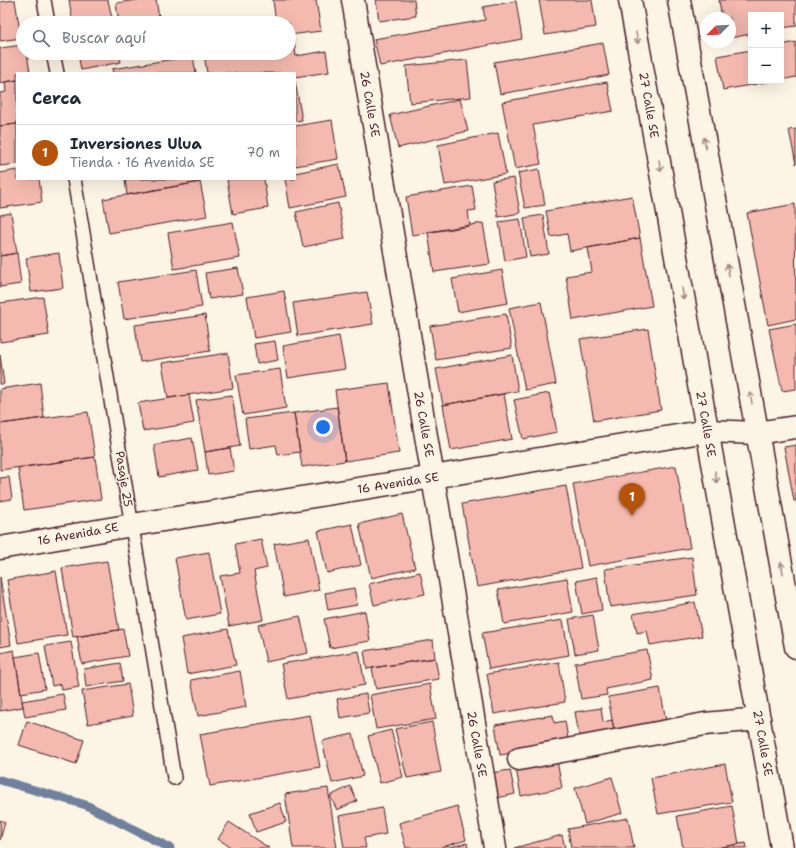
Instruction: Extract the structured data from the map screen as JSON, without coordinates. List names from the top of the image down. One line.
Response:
{"streets":{"street":["26 Calle SE","27 Calle SE","16 Avenida SE"],"lane":["Pasaje 25"]},"crossings":[["26 Calle SE","16 Avenida SE"],["27 Calle SE","16 Avenida SE"],["Pasaje 25","16 Avenida SE"]],"north":"bottom left","page":{"map_buttons":["+","−"],"search":"Buscar aquí","heading":"Cerca","list":[{"mark":"1","name":"Inversiones Ulua","note":"Tienda · 16 Avenida SE","value":"70 m"}],"pins":"1"}}
